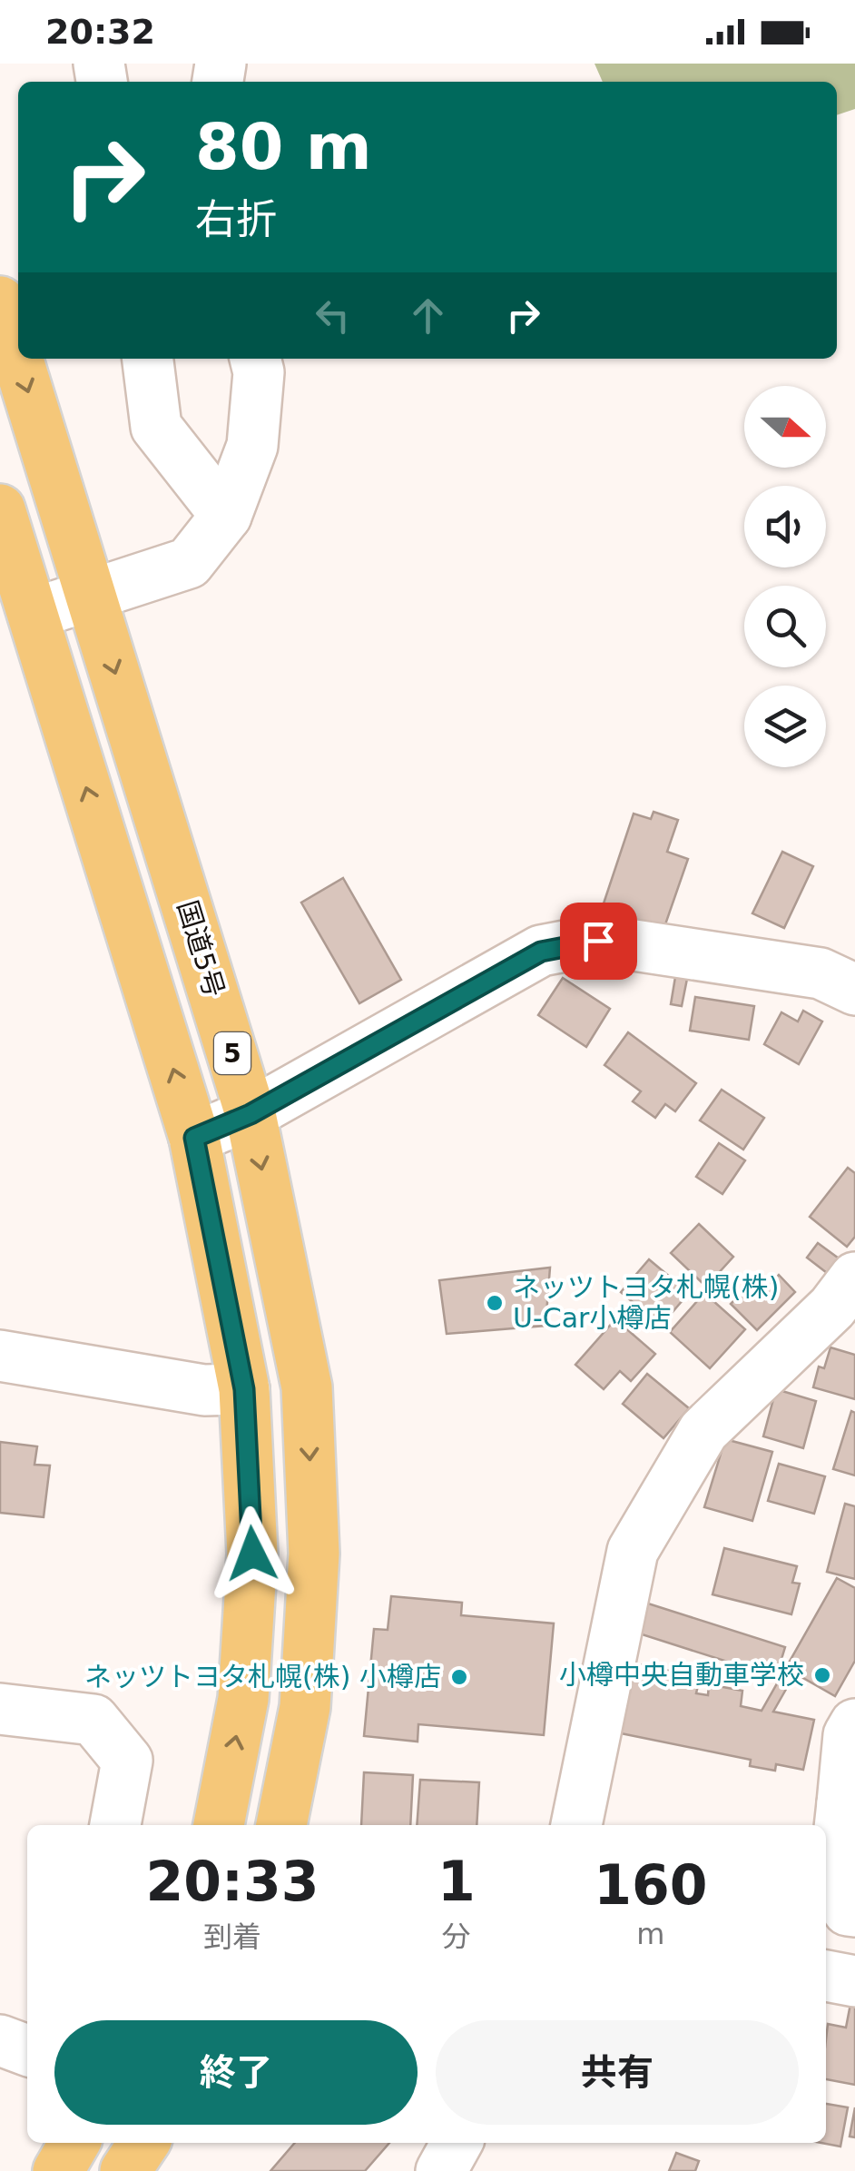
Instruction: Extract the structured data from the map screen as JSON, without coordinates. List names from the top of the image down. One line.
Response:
{"streets":{"highway":["国道5号","5"]},"places":["ネッツトヨタ札幌(株) U-Car小樽店","小樽中央自動車学校","ネッツトヨタ札幌(株) 小樽店"],"north":"right","page":{"status":"20:32","turn":["80 m","右折"],"eta":["20:33","到着","1","分","160","m"],"buttons":["終了","共有"]}}
